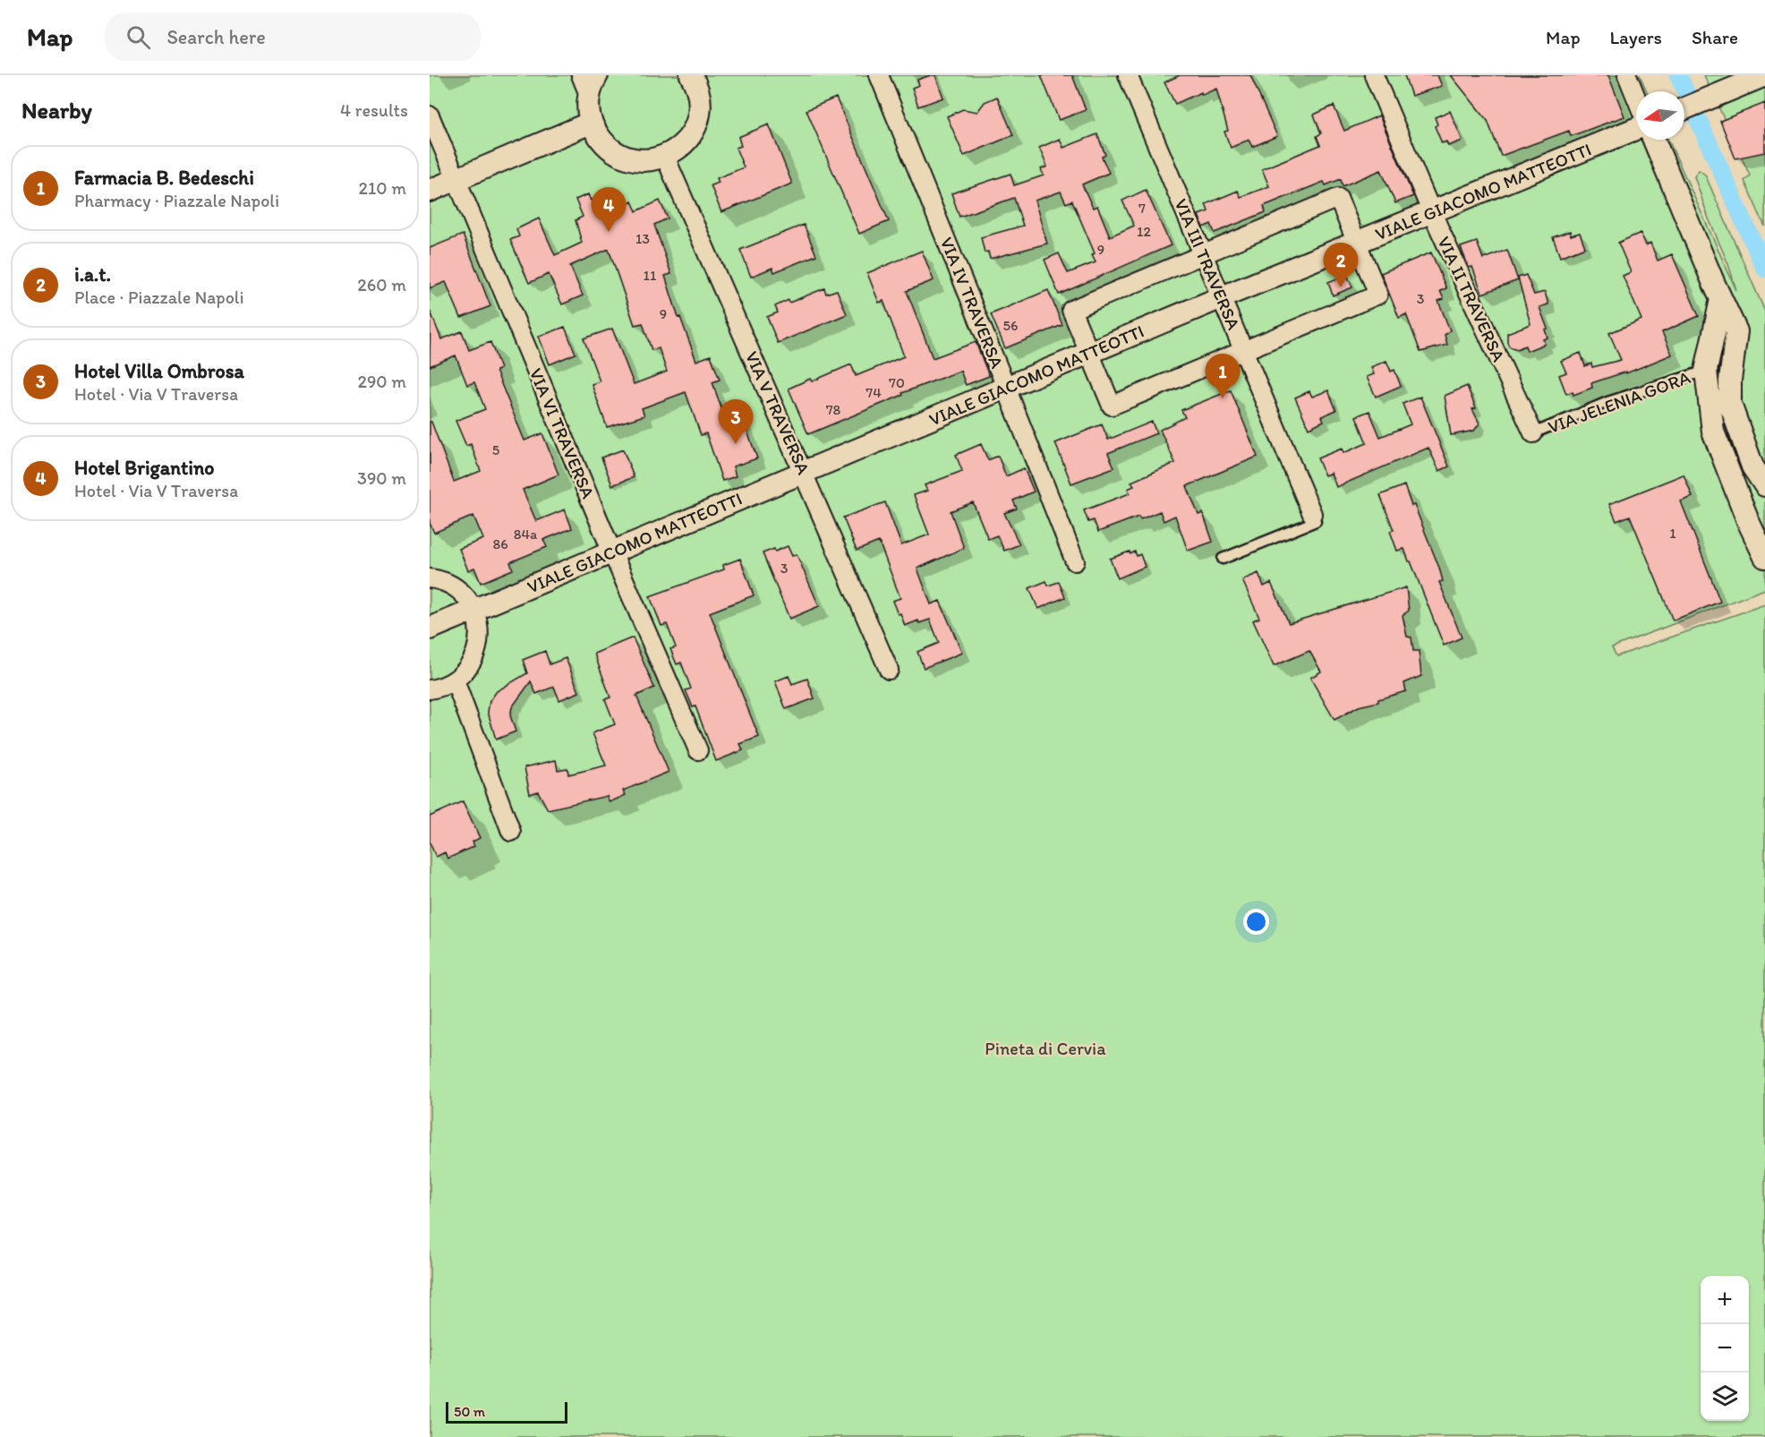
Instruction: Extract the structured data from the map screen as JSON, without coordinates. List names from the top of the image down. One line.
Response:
{"streets":{"street":["VIALE GIACOMO MATTEOTTI","VIA III TRAVERSA","VIA II TRAVERSA","VIA IV TRAVERSA","VIA JELENIA GORA","VIA V TRAVERSA","VIA VI TRAVERSA"]},"crossings":[["VIALE GIACOMO MATTEOTTI","VIA III TRAVERSA"],["VIALE GIACOMO MATTEOTTI","VIA II TRAVERSA"],["VIALE GIACOMO MATTEOTTI","VIA IV TRAVERSA"],["VIALE GIACOMO MATTEOTTI","VIA V TRAVERSA"],["VIALE GIACOMO MATTEOTTI","VIA VI TRAVERSA"],["VIA II TRAVERSA","VIA JELENIA GORA"]],"parks":["Pineta di Cervia"],"house_numbers":["7","12","13","9","11","3","9","56","70","74","78","5","1","84a","86","3"],"scale_bar":"50 m","north":"left","page":{"header":"Map","search":"Search here","nav":["Map","Layers","Share"],"heading":["Nearby","4 results"],"list":[{"mark":"1","name":"Farmacia B. Bedeschi","note":"Pharmacy · Piazzale Napoli","value":"210 m"},{"mark":"2","name":"i.a.t.","note":"Place · Piazzale Napoli","value":"260 m"},{"mark":"3","name":"Hotel Villa Ombrosa","note":"Hotel · Via V Traversa","value":"290 m"},{"mark":"4","name":"Hotel Brigantino","note":"Hotel · Via V Traversa","value":"390 m"}],"pins":["4","2","1","3"],"map_buttons":["+","−"],"scale":"50 m"}}
